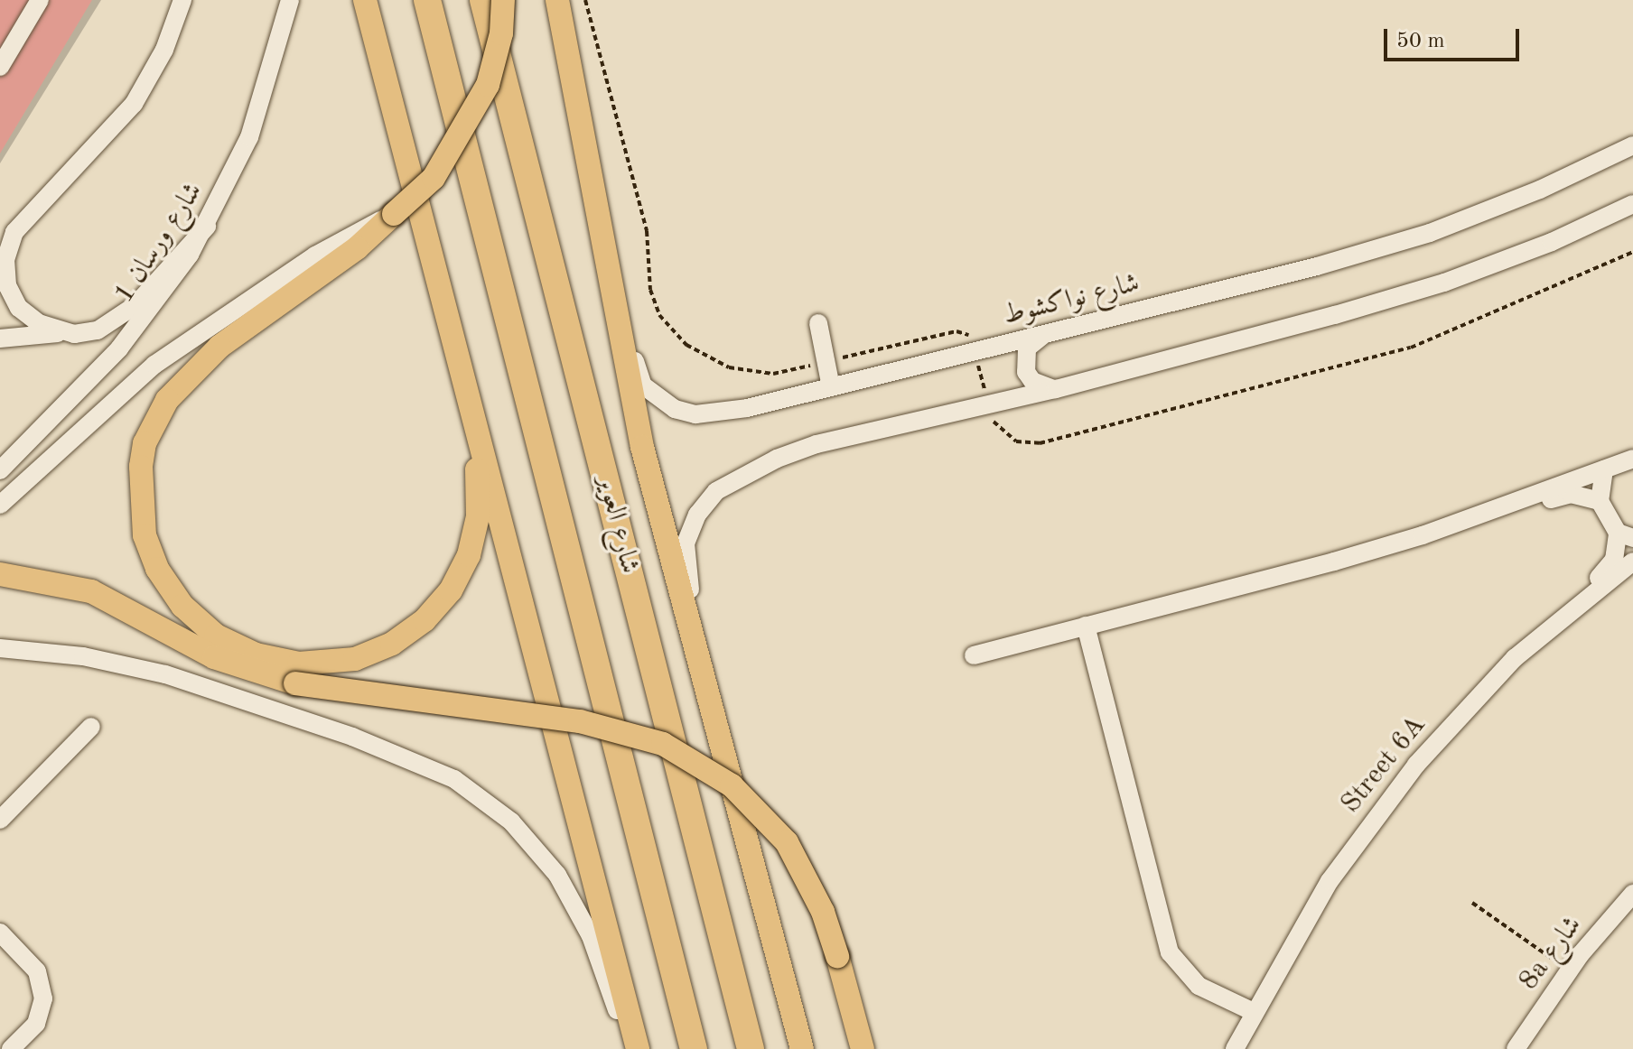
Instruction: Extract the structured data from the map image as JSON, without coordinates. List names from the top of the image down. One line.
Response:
{"streets":{"highway":["شارع العوير"],"street":["شارع ورسان 1","شارع نواكشوط","Street 6A","8a شارع"]},"scale_bar":"50 m"}
